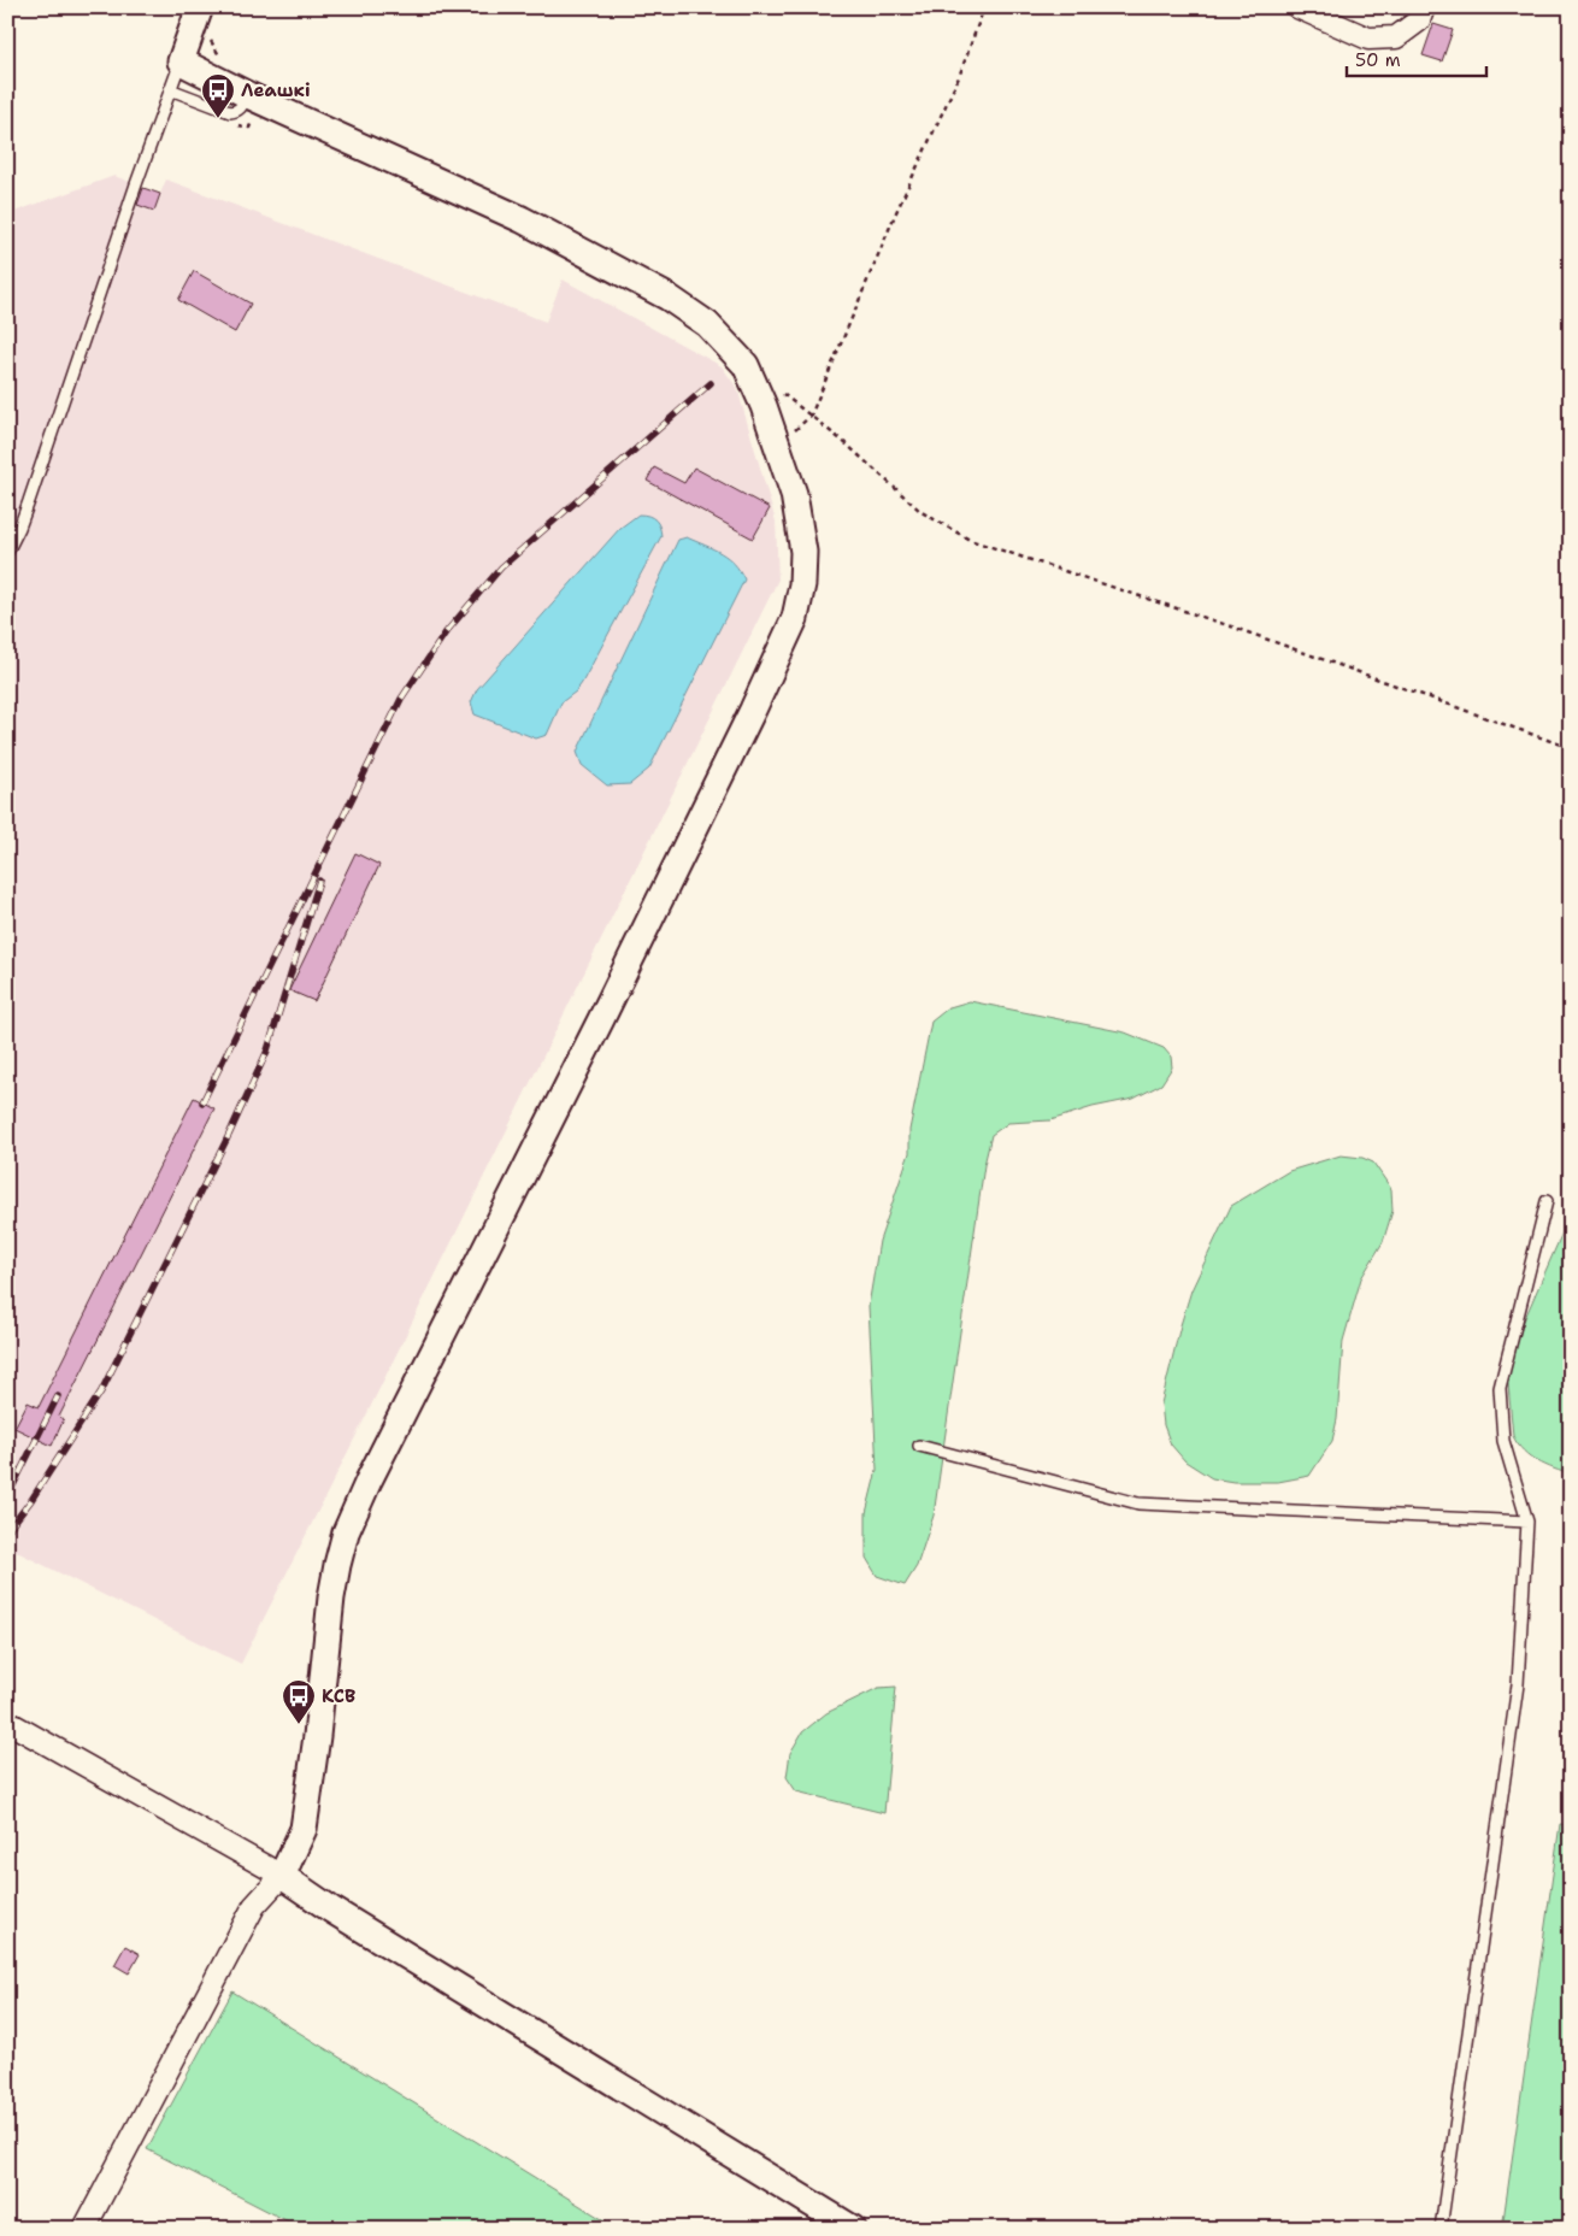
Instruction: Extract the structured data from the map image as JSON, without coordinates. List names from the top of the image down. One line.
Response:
{"places":{"bus stop":["Леашкі","КСВ"]},"scale_bar":"50 m"}
